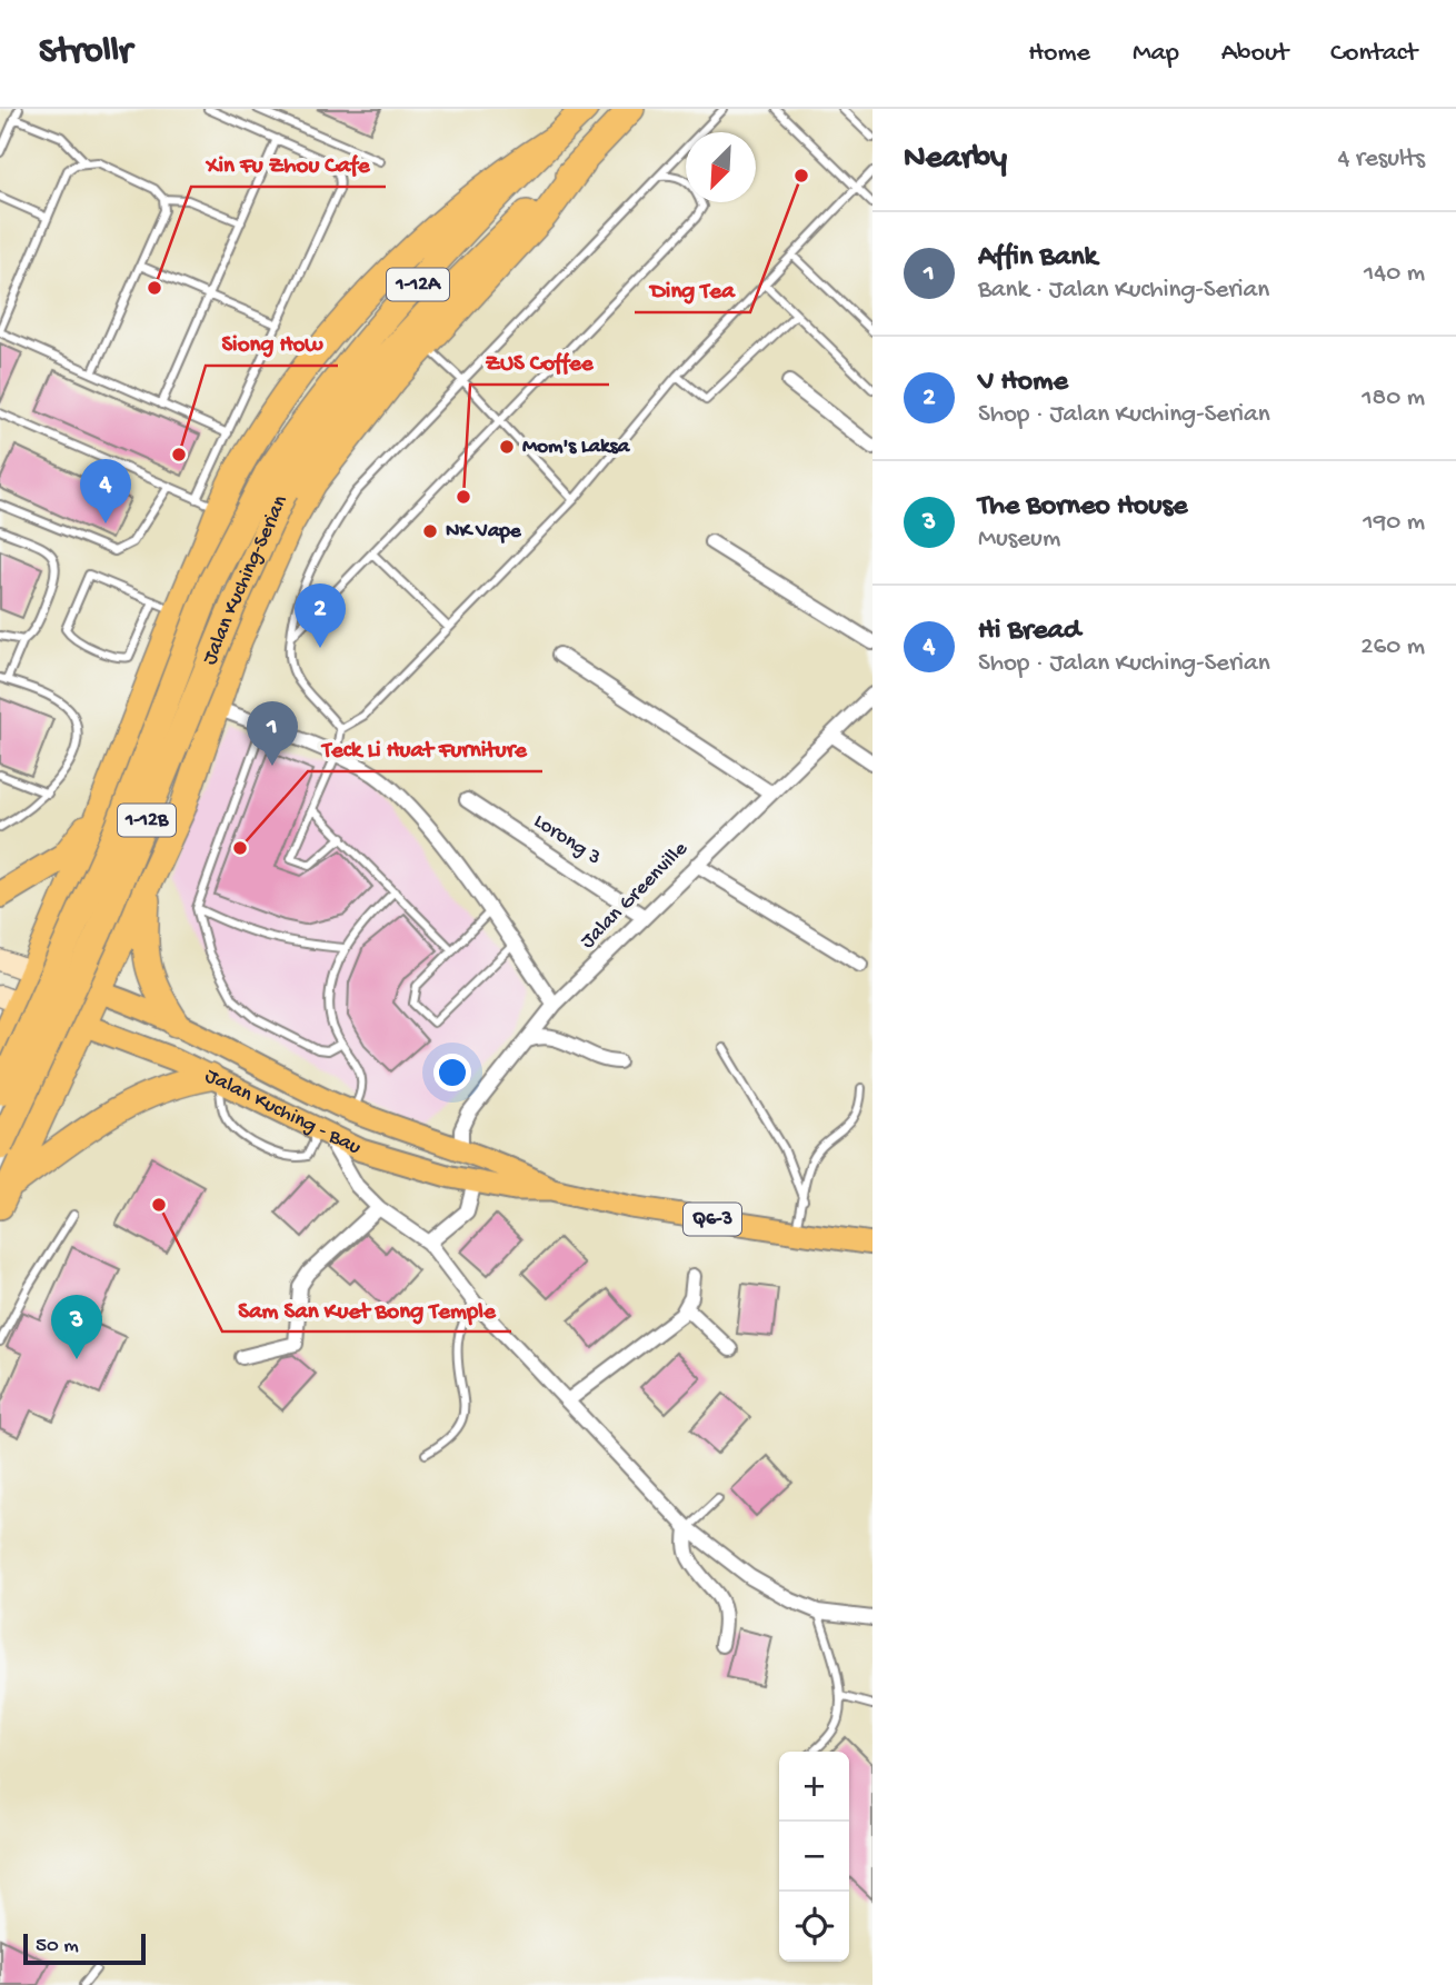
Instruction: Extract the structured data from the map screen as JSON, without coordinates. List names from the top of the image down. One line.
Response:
{"streets":{"highway":["1-12A","Jalan Kuching-Serian","1-12B"],"main road":["Jalan Kuching - Bau","Q6-3"],"street":["Lorong 3","Jalan Greenville"]},"crossings":[["Lorong 3","Jalan Greenville"],["Jalan Greenville","Jalan Kuching - Bau"]],"places":["Ding Tea","Xin Fu Zhou Cafe","Mom's Laksa","Siong How","ZUS Coffee","NK Vape","Teck Li Huat Furniture","Sam San Kuet Bong Temple"],"scale_bar":"50 m","north":"bottom left","page":{"header":"Strollr","nav":["Home","Map","About","Contact"],"heading":["Nearby","4 results"],"list":[{"mark":"1","name":"Affin Bank","note":"Bank · Jalan Kuching-Serian","value":"140 m"},{"mark":"2","name":"V Home","note":"Shop · Jalan Kuching-Serian","value":"180 m"},{"mark":"3","name":"The Borneo House","note":"Museum","value":"190 m"},{"mark":"4","name":"Hi Bread","note":"Shop · Jalan Kuching-Serian","value":"260 m"}],"pins":["4","2","1","3"],"map_buttons":["+","−"],"scale":"50 m"}}
